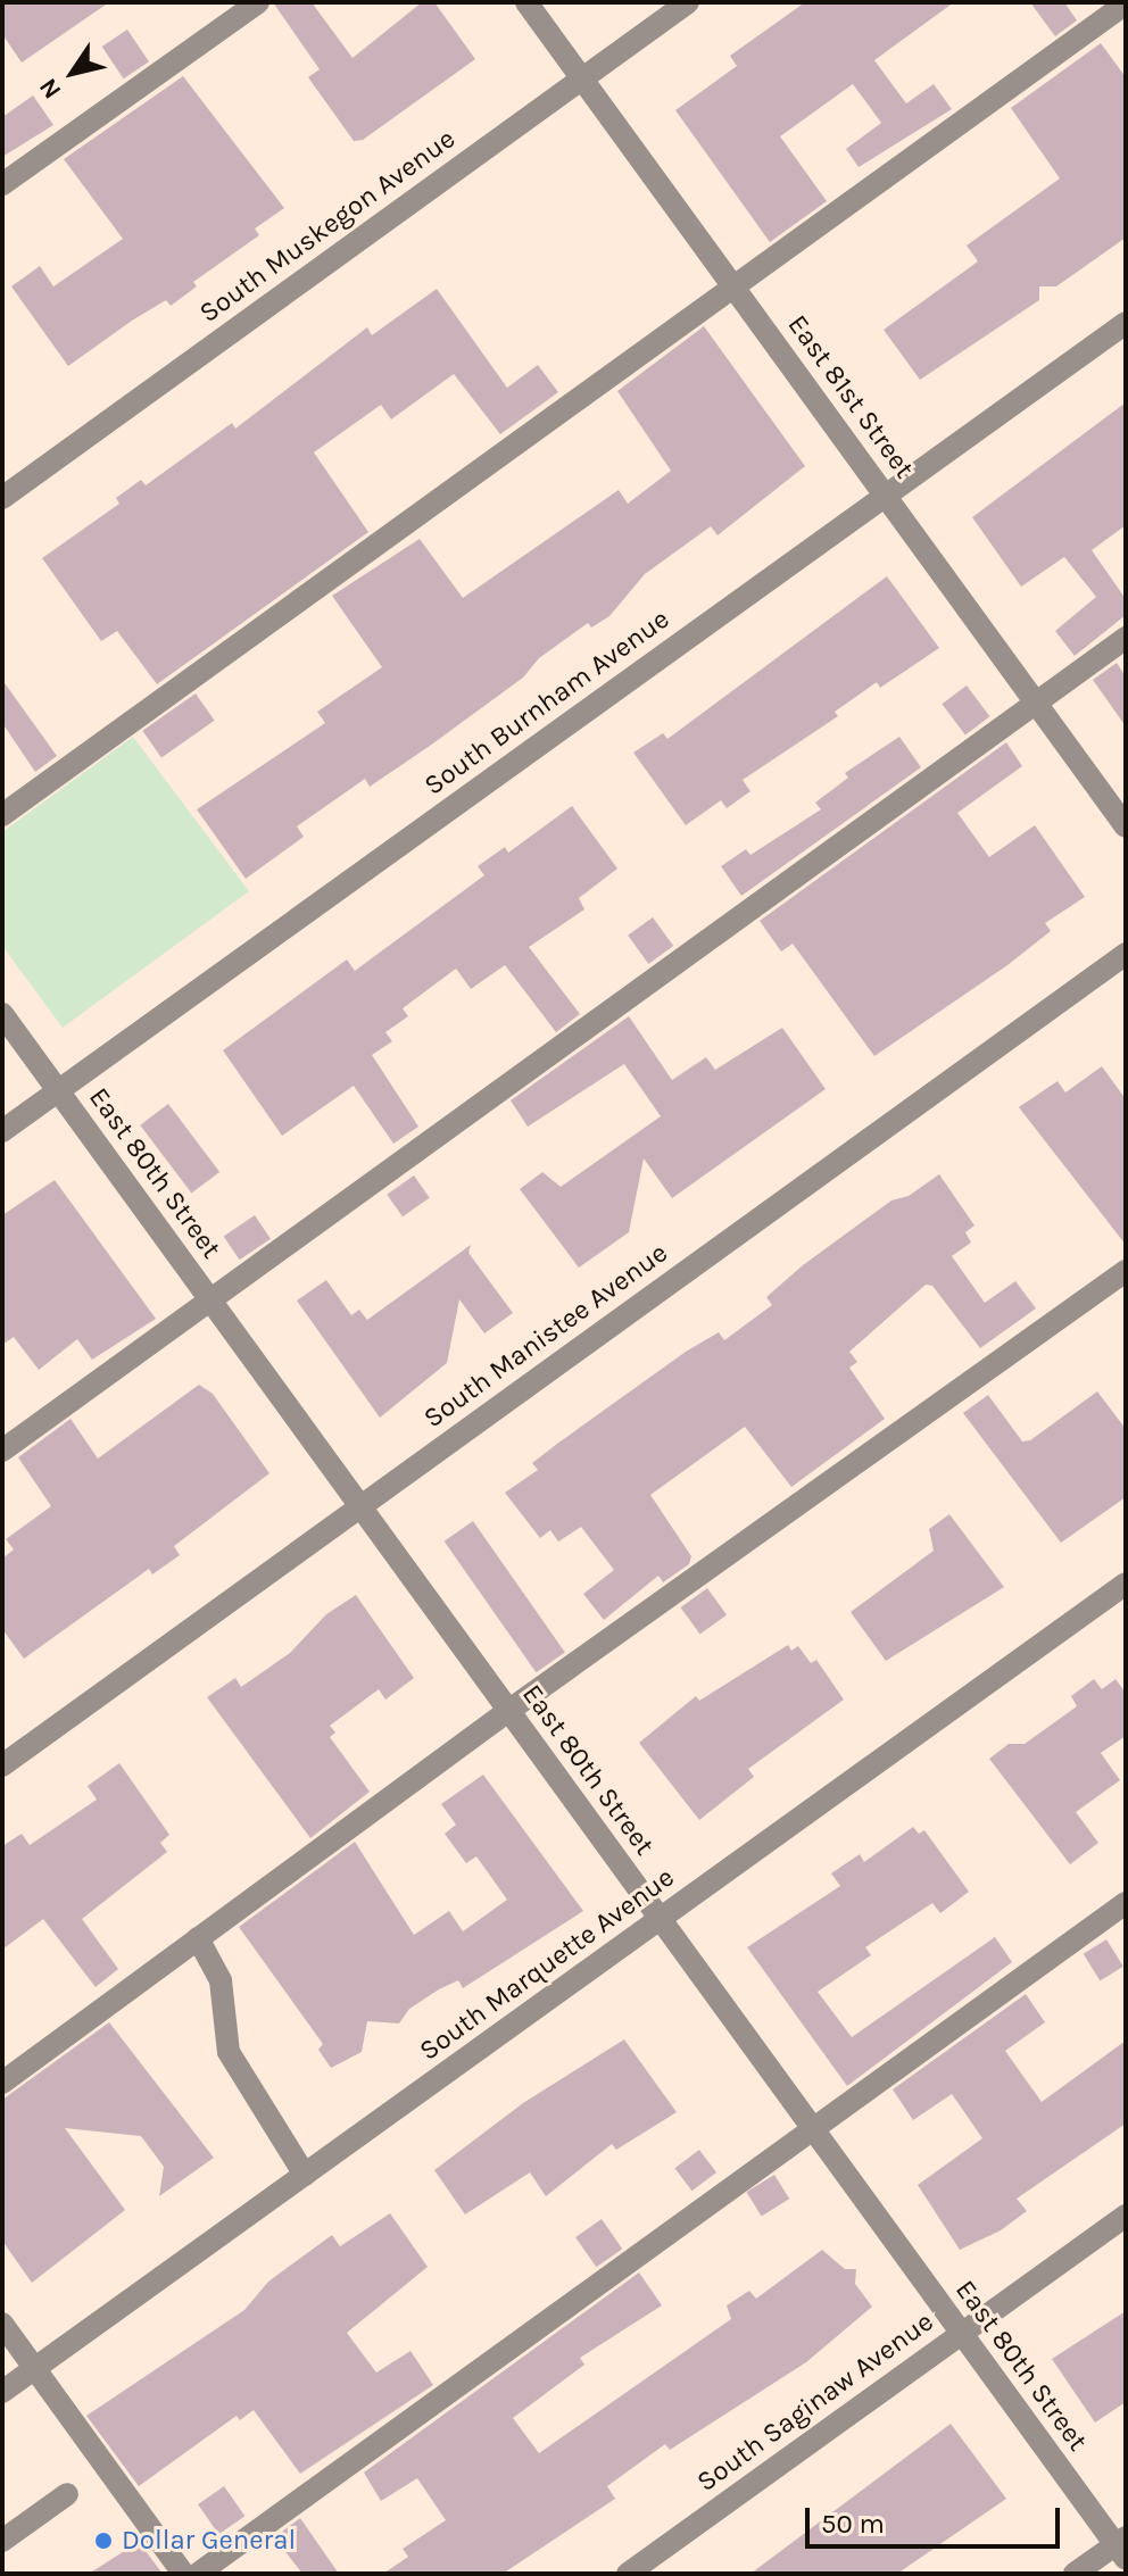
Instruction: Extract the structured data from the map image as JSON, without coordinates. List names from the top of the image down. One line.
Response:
{"streets":{"street":["South Muskegon Avenue","East 81st Street","South Burnham Avenue","East 80th Street","South Manistee Avenue","South Marquette Avenue","South Saginaw Avenue"]},"crossings":[["South Muskegon Avenue","East 81st Street"],["East 81st Street","South Burnham Avenue"],["South Burnham Avenue","East 80th Street"],["East 80th Street","South Manistee Avenue"],["East 80th Street","South Marquette Avenue"],["East 80th Street","South Saginaw Avenue"]],"places":["Dollar General"],"scale_bar":"50 m","north":"bottom left"}
